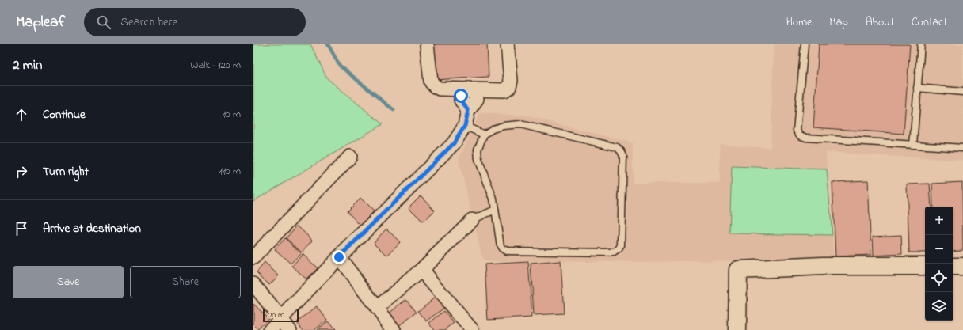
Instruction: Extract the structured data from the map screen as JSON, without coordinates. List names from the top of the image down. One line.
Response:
{"scale_bar":"20 m","page":{"header":"Mapleaf","search":"Search here","nav":["Home","Map","About","Contact"],"heading":["2 min","Walk · 120 m"],"list":[["Continue","10 m"],["Turn right","110 m"],"Arrive at destination"],"map_buttons":["+","−"],"buttons":["Save","Share"],"scale":"20 m"}}
